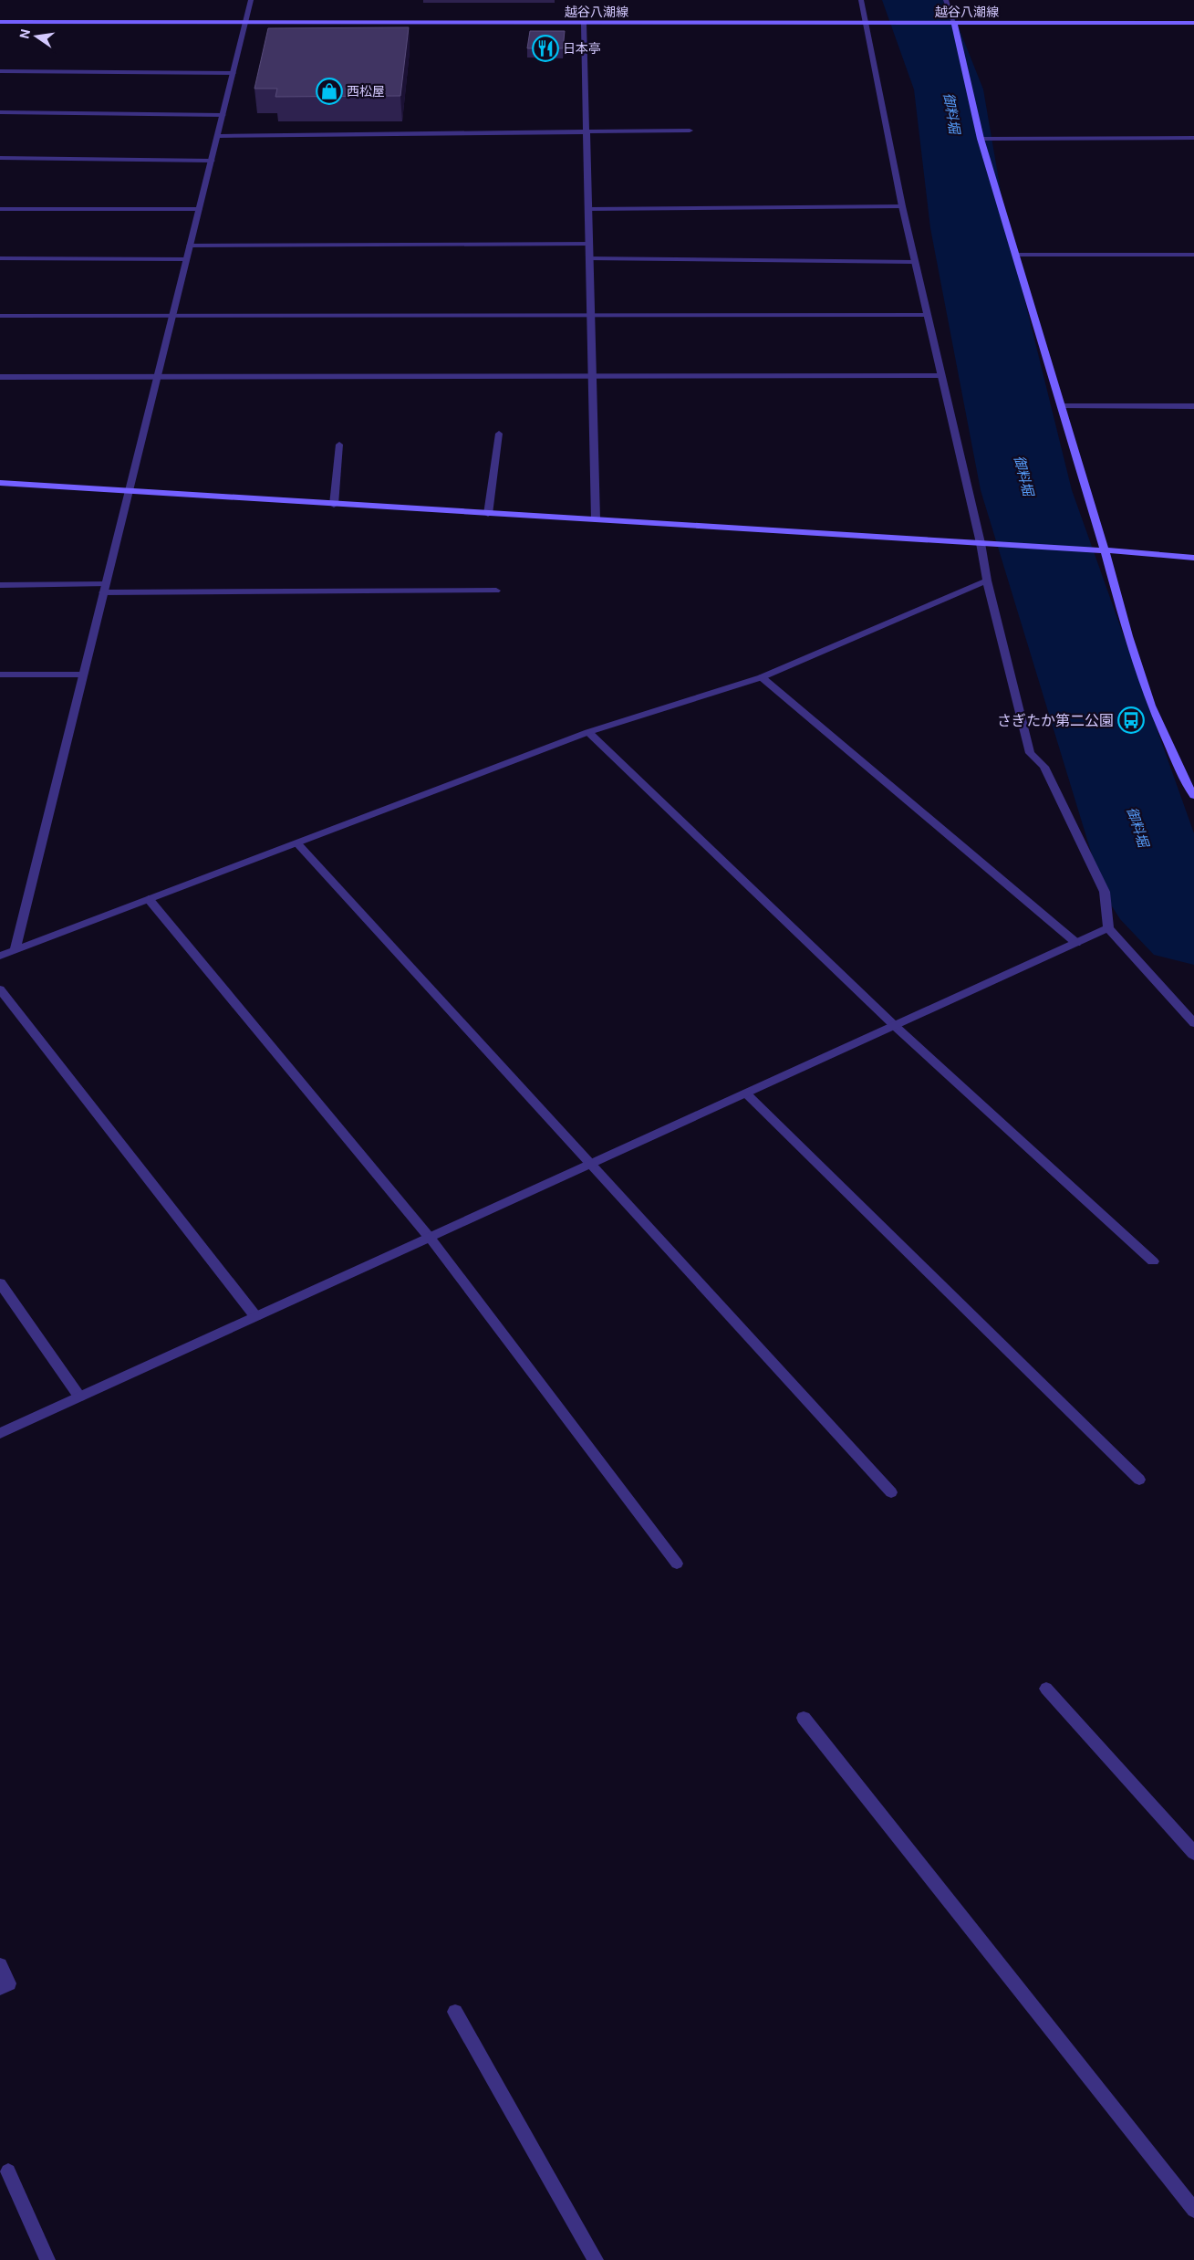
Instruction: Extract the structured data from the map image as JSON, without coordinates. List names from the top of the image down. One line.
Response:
{"streets":{"street":["越谷八潮線"]},"water":["御料堀"],"places":{"restaurant":["日本亭"],"shop":["西松屋"],"bus stop":["さぎたか第二公園"]},"north":"left"}
